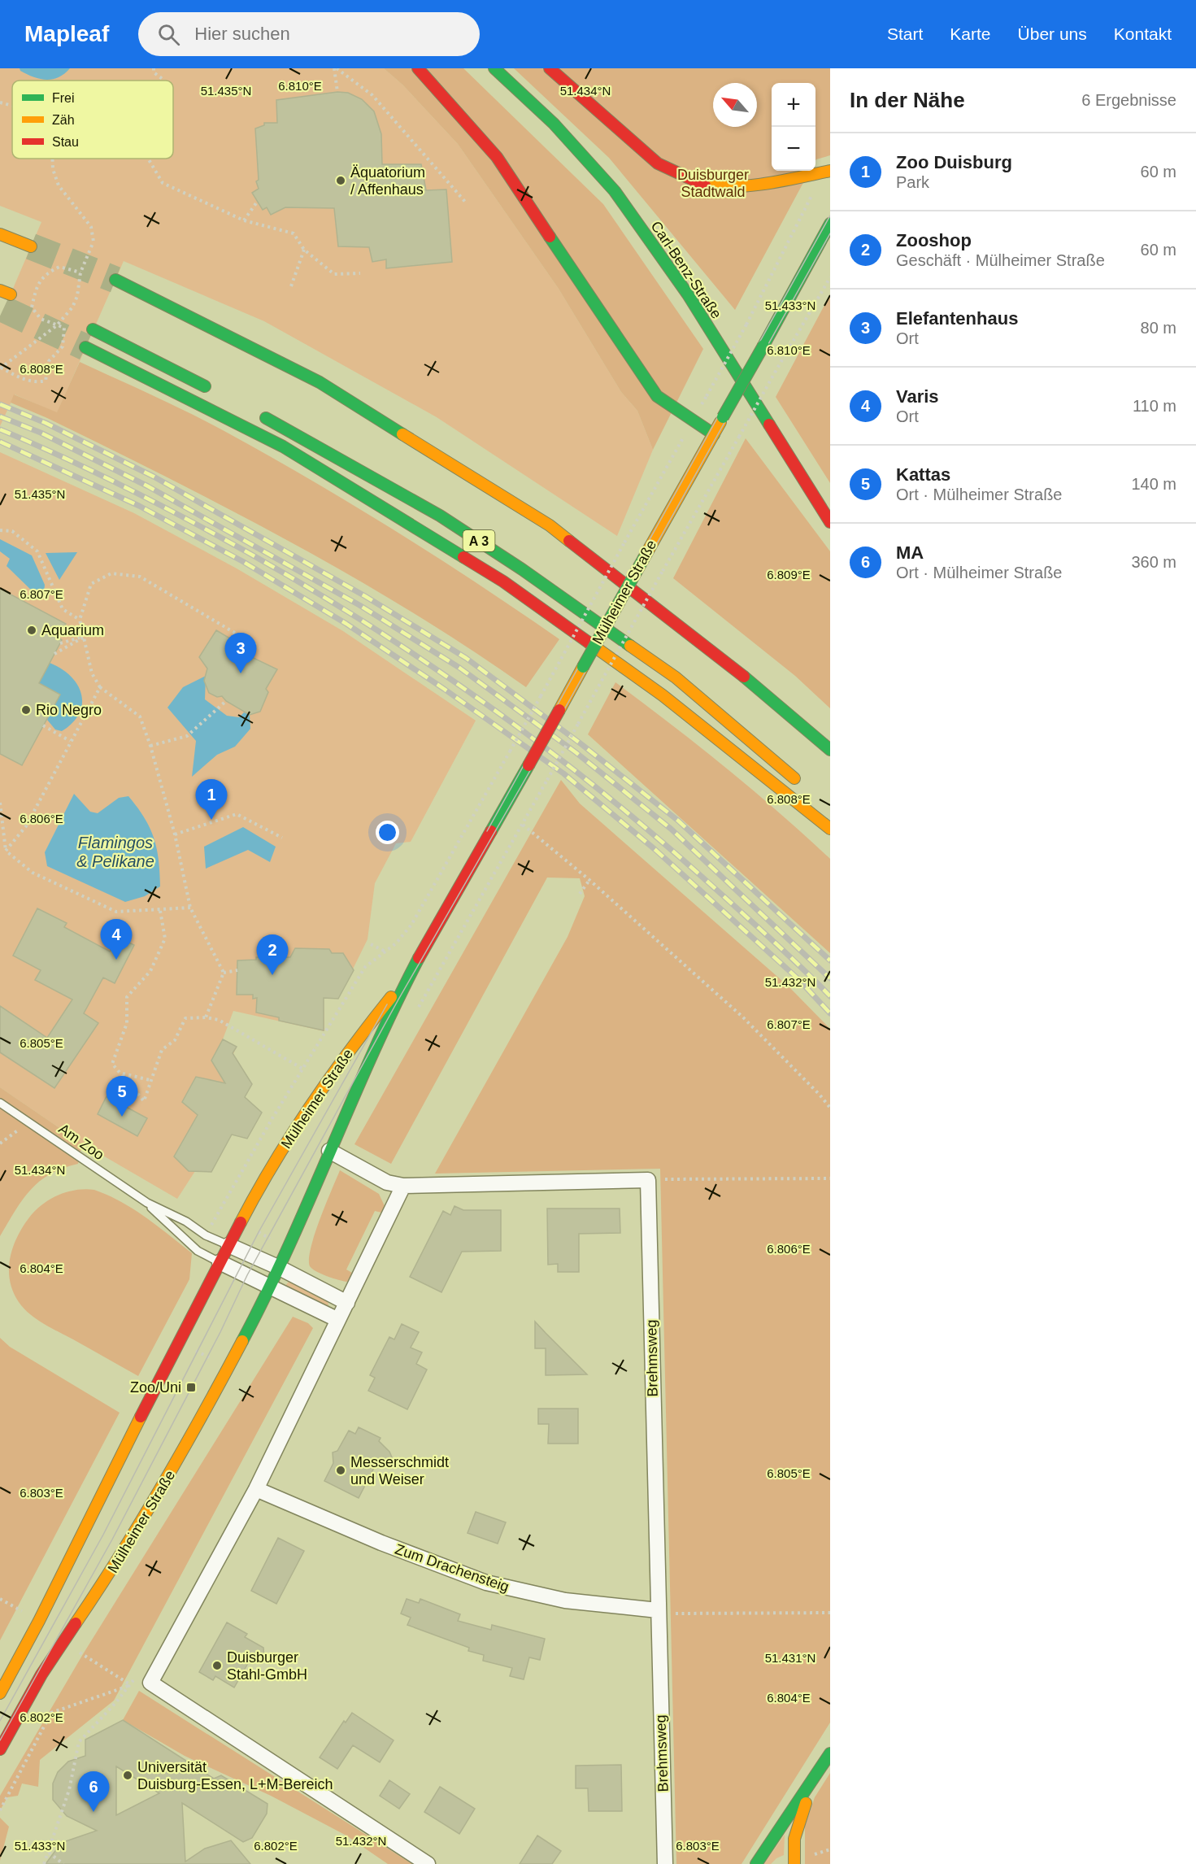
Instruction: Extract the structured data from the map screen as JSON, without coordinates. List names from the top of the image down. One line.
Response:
{"streets":{"main road":["Carl-Benz-Straße","A 3","Mülheimer Straße"],"street":["Brehmsweg","Zum Drachensteig"],"lane":["Am Zoo"]},"crossings":[["Mülheimer Straße","Am Zoo"],["Brehmsweg","Zum Drachensteig"]],"water":["Flamingos & Pelikane"],"parks":["Duisburger Stadtwald"],"places":{"other":["Äquatorium / Affenhaus","Aquarium","Rio Negro","Messerschmidt und Weiser","Duisburger Stahl-GmbH","Universität Duisburg-Essen, L+M-Bereich"],"transit":["Zoo/Uni"]},"legend":["Frei","Zäh","Stau"],"north":"top left","page":{"header":"Mapleaf","search":"Hier suchen","nav":["Start","Karte","Über uns","Kontakt"],"heading":["In der Nähe","6 Ergebnisse"],"map_buttons":["+","−"],"list":[{"mark":"1","name":"Zoo Duisburg","note":"Park","value":"60 m"},{"mark":"2","name":"Zooshop","note":"Geschäft · Mülheimer Straße","value":"60 m"},{"mark":"3","name":"Elefantenhaus","note":"Ort","value":"80 m"},{"mark":"4","name":"Varis","note":"Ort","value":"110 m"},{"mark":"5","name":"Kattas","note":"Ort · Mülheimer Straße","value":"140 m"},{"mark":"6","name":"MA","note":"Ort · Mülheimer Straße","value":"360 m"}],"pins":["3","1","4","2","5","6"]},"coordinates":["6.810°E","51.434°N","51.435°N","51.433°N","6.808°E","6.809°E","6.807°E","6.806°E","51.432°N","6.805°E","6.804°E","6.803°E","51.431°N","6.802°E"]}
